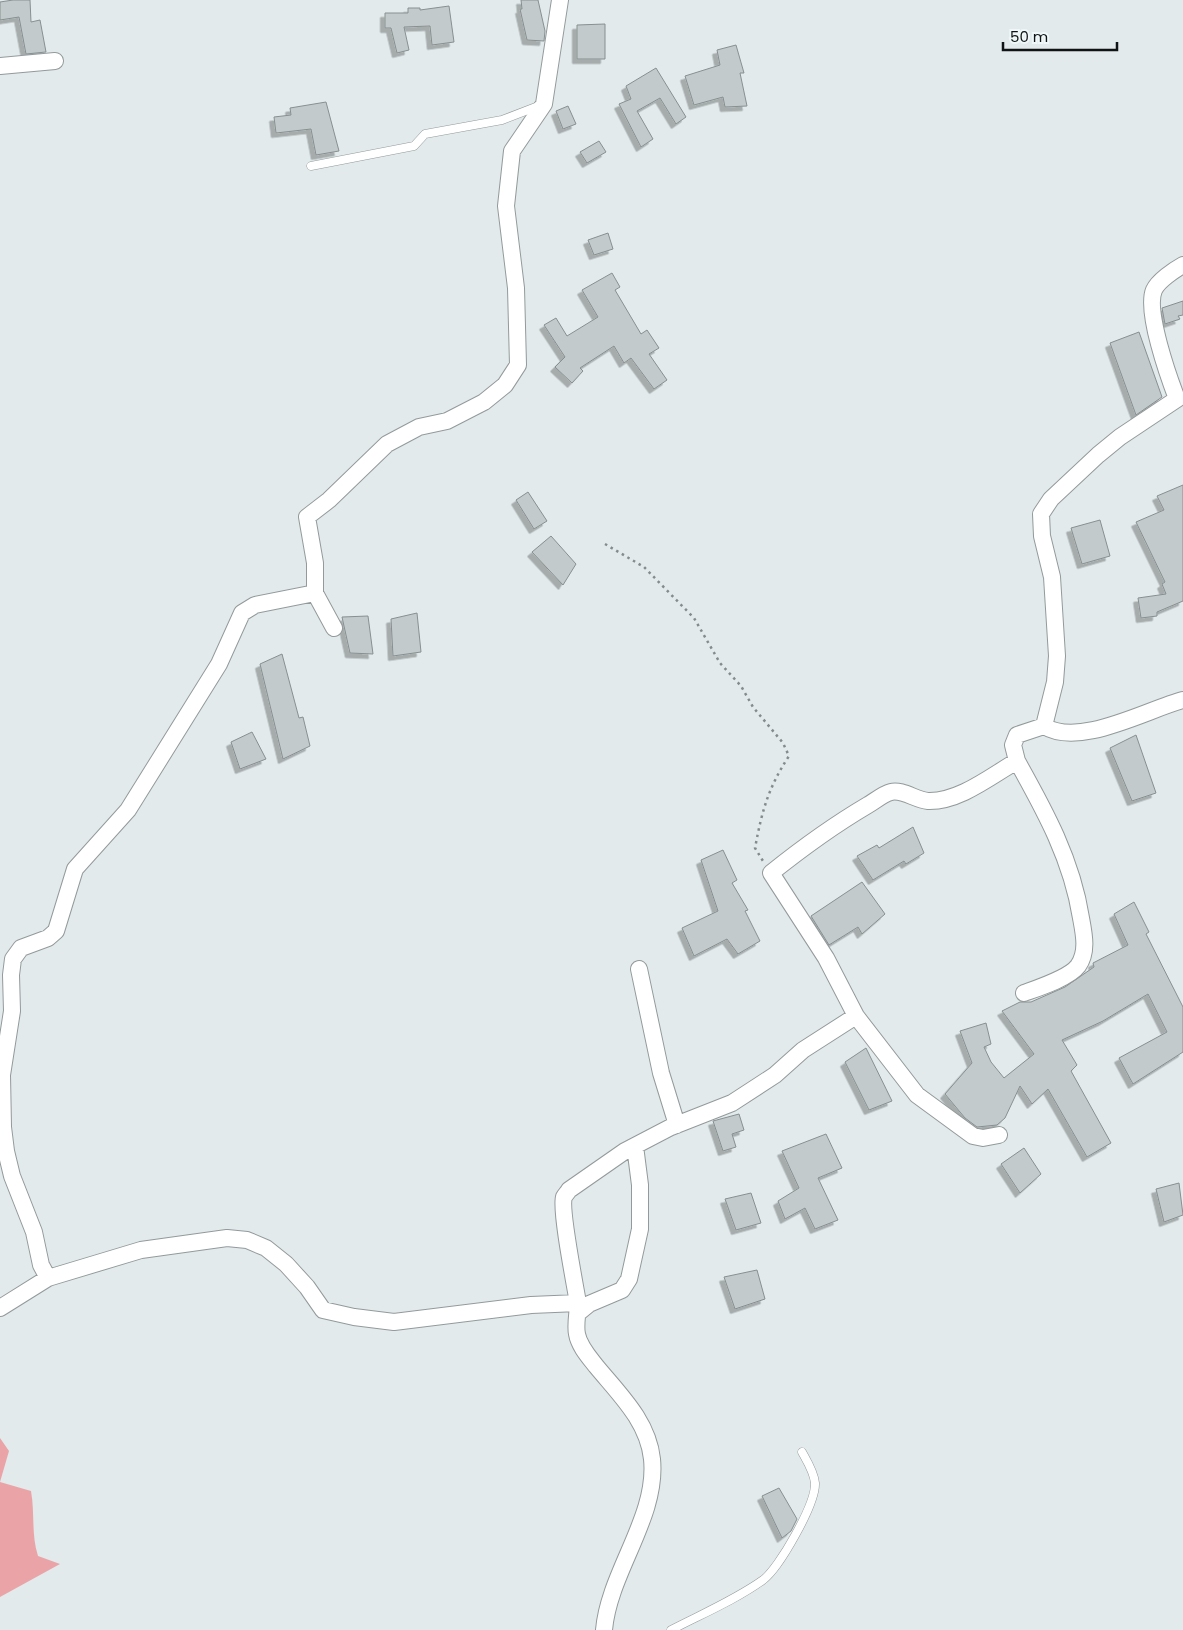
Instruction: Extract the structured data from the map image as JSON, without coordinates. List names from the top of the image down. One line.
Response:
{"scale_bar":"50 m"}
